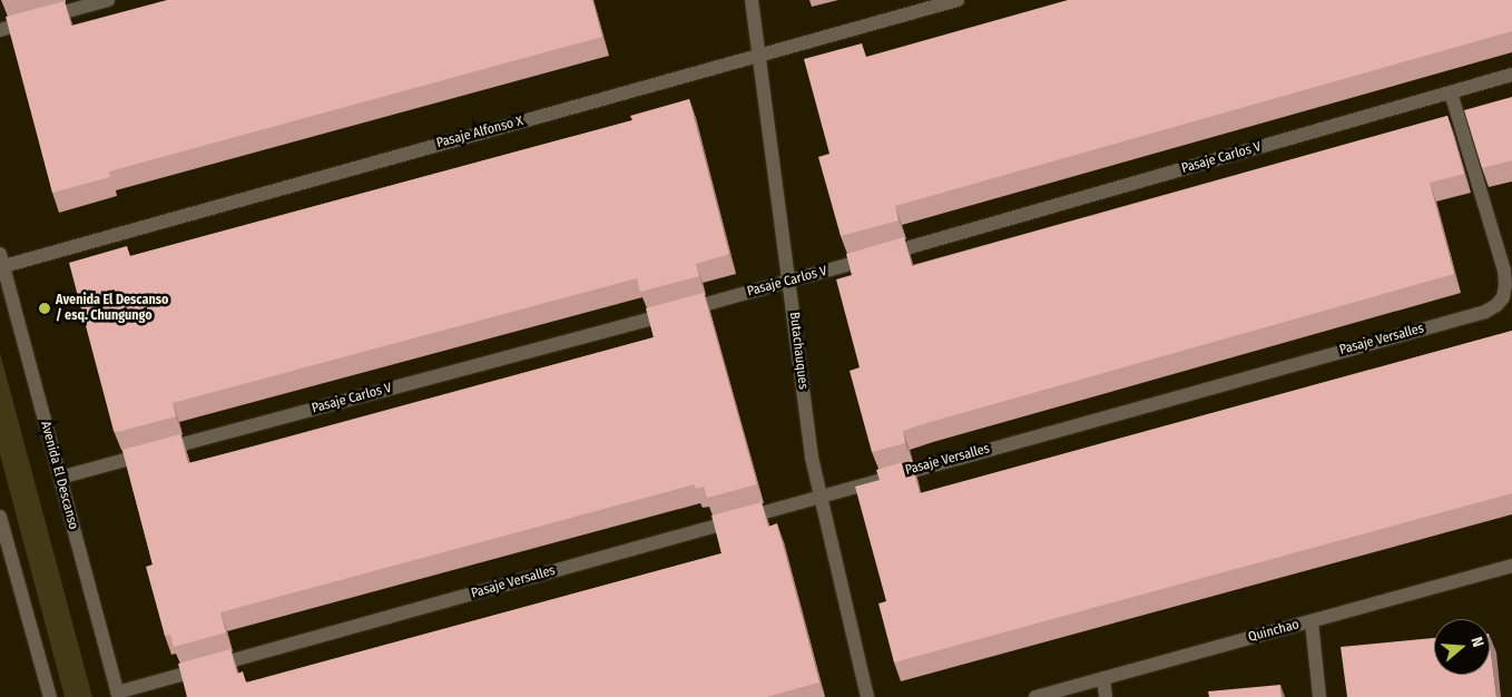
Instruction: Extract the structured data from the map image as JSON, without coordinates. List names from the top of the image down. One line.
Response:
{"streets":{"street":["Pasaje Alfonso X","Pasaje Carlos V","Pasaje Versalles","Butachauques","Avenida El Descanso","Quinchao"]},"crossings":[["Pasaje Alfonso X","Butachauques"],["Pasaje Alfonso X","Avenida El Descanso"],["Pasaje Carlos V","Pasaje Versalles"],["Pasaje Carlos V","Butachauques"],["Pasaje Carlos V","Avenida El Descanso"],["Pasaje Versalles","Butachauques"],["Pasaje Versalles","Avenida El Descanso"]],"places":["Avenida El Descanso / esq. Chungungo"],"north":"right"}
